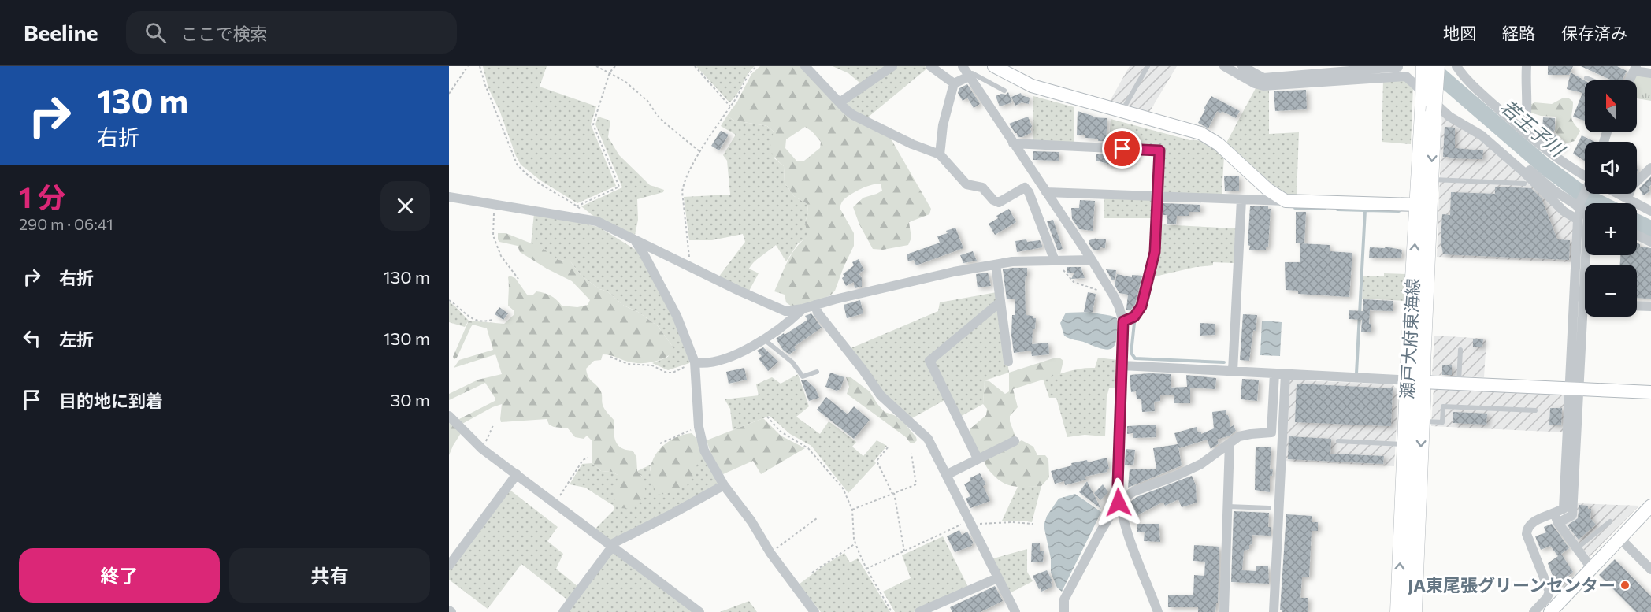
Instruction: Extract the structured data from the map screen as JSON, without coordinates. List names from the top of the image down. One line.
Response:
{"streets":{"main road":["瀬戸大府東海線"]},"water":["若王子川"],"places":["JA東尾張グリーンセンター"],"north":"top","page":{"header":"Beeline","search":"ここで検索","nav":["地図","経路","保存済み"],"turn":["130 m","右折"],"map_buttons":["+","−"],"heading":["1 分","290 m · 06:41"],"list":[{"name":"右折","value":"130 m"},{"name":"左折","value":"130 m"},{"name":"目的地に到着","value":"30 m"}],"buttons":["終了","共有"]}}
